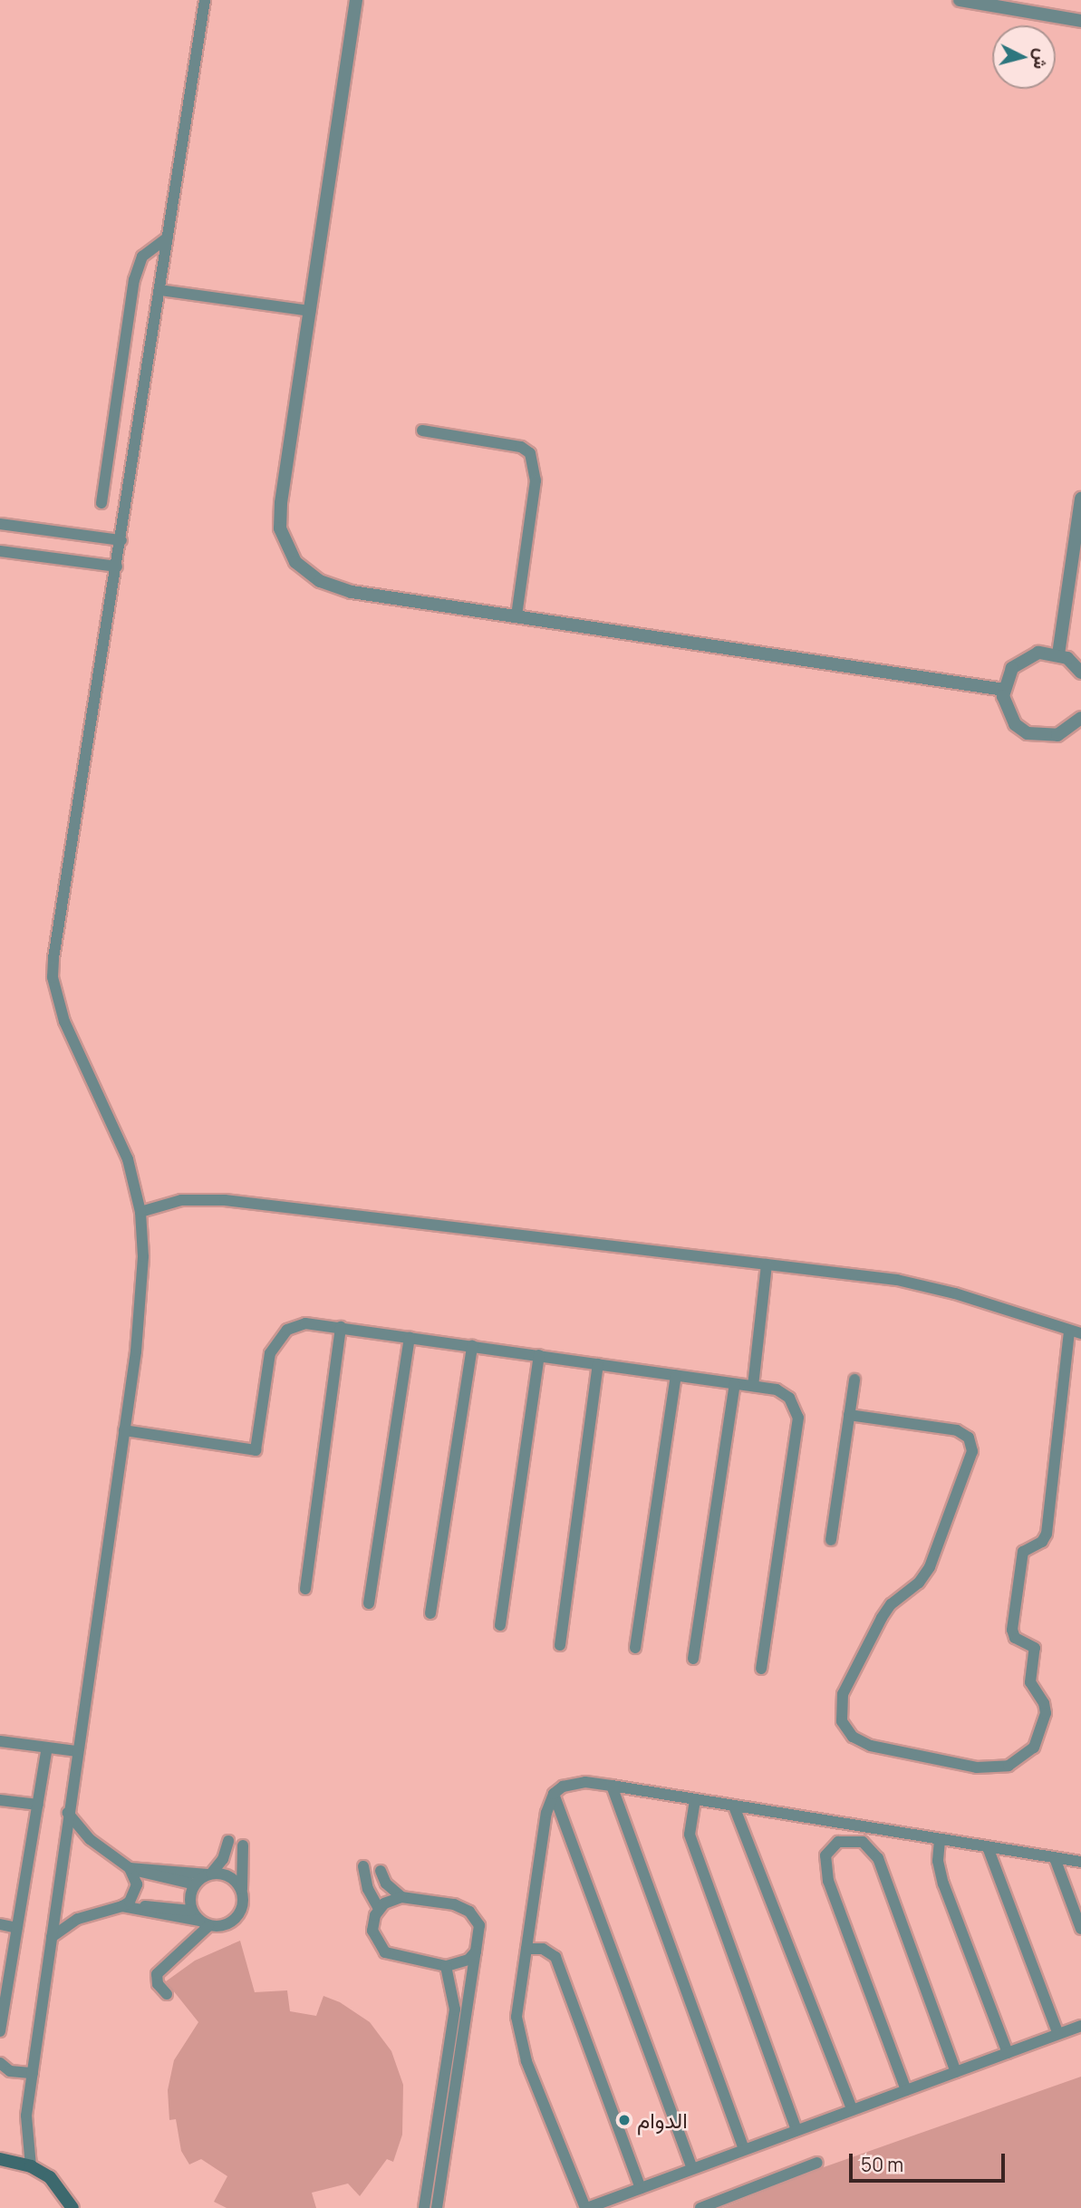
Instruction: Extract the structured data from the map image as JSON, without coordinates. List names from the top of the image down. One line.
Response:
{"places":["الدوام"],"scale_bar":"50 m","north":"right"}
